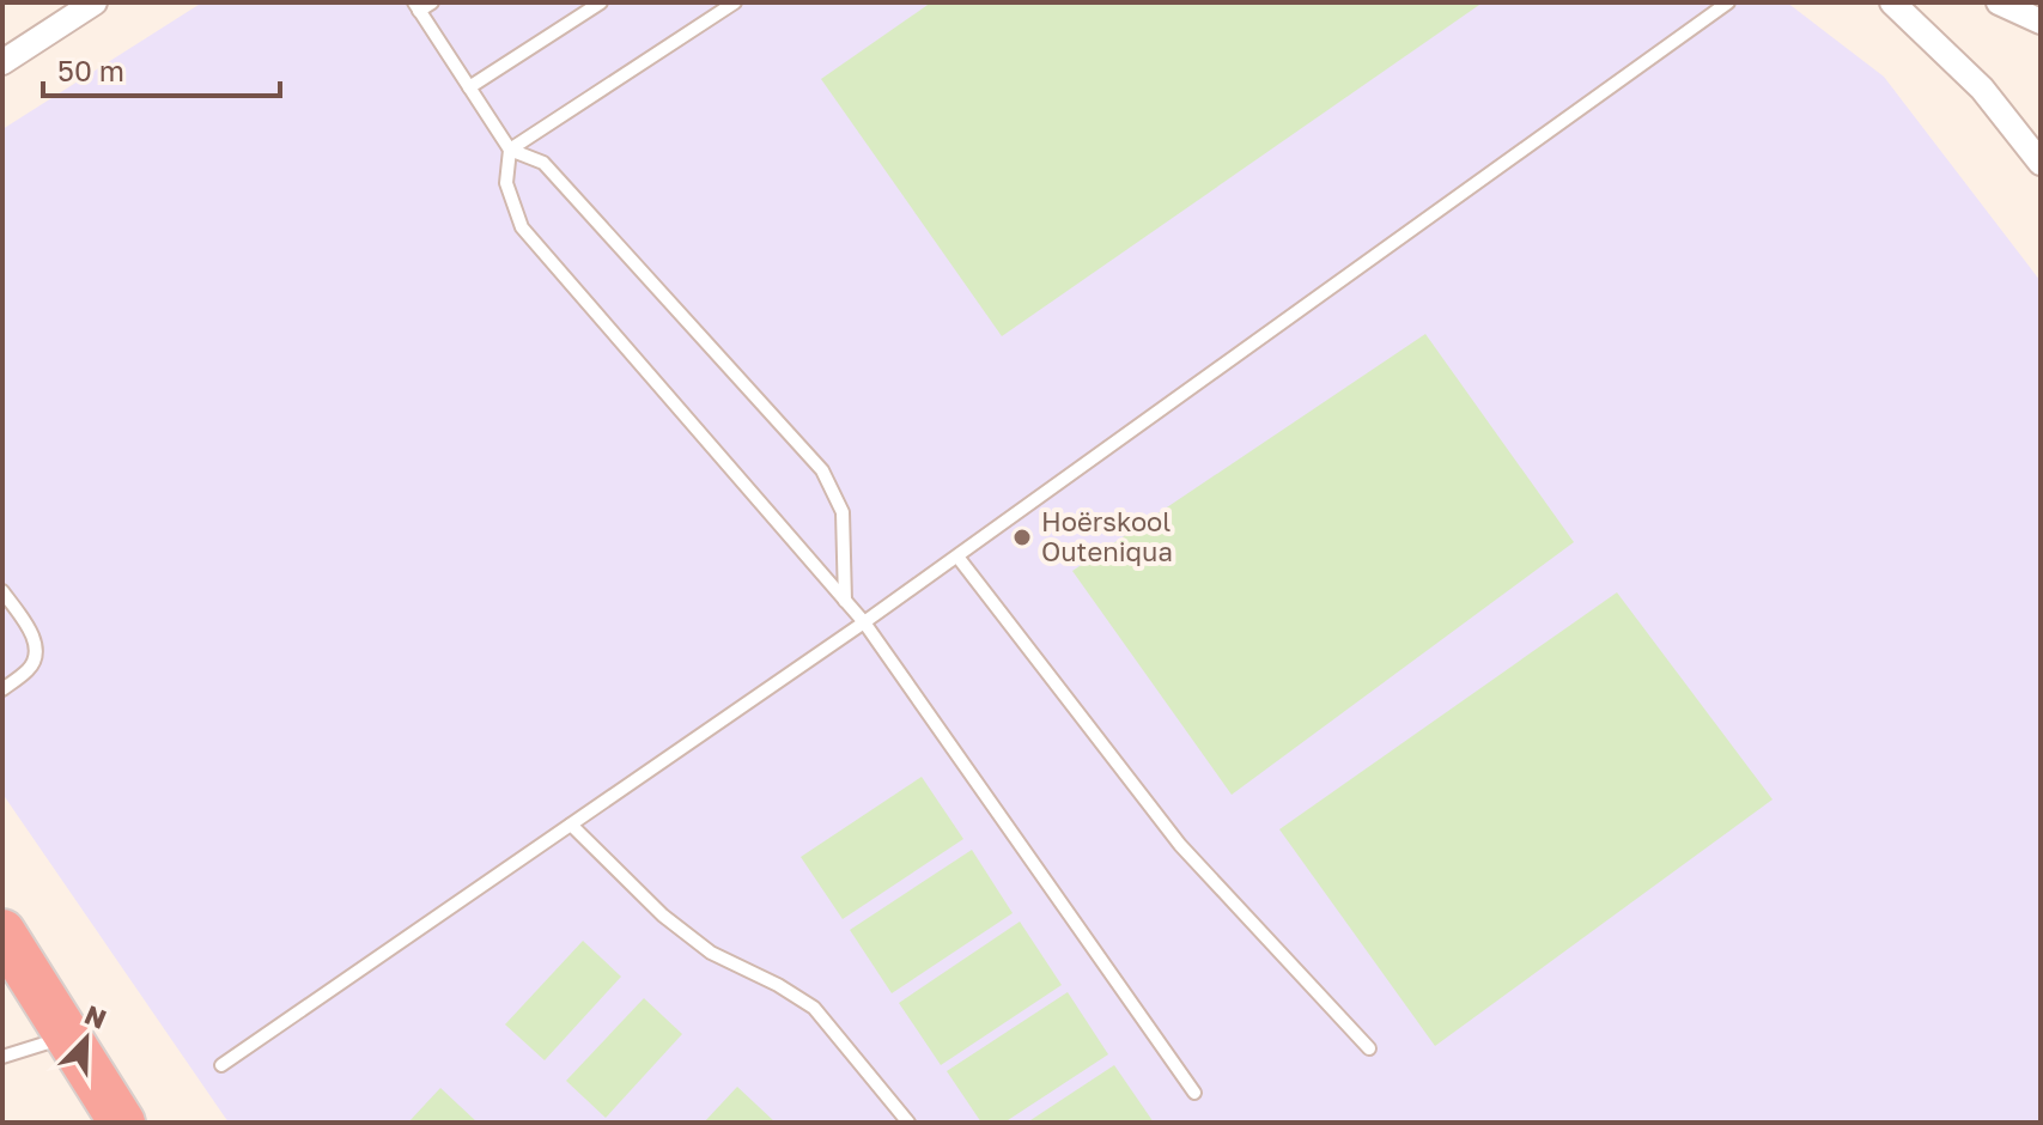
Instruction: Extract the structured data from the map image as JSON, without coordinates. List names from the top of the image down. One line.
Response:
{"places":["Hoërskool Outeniqua"],"scale_bar":"50 m","north":"top right"}
